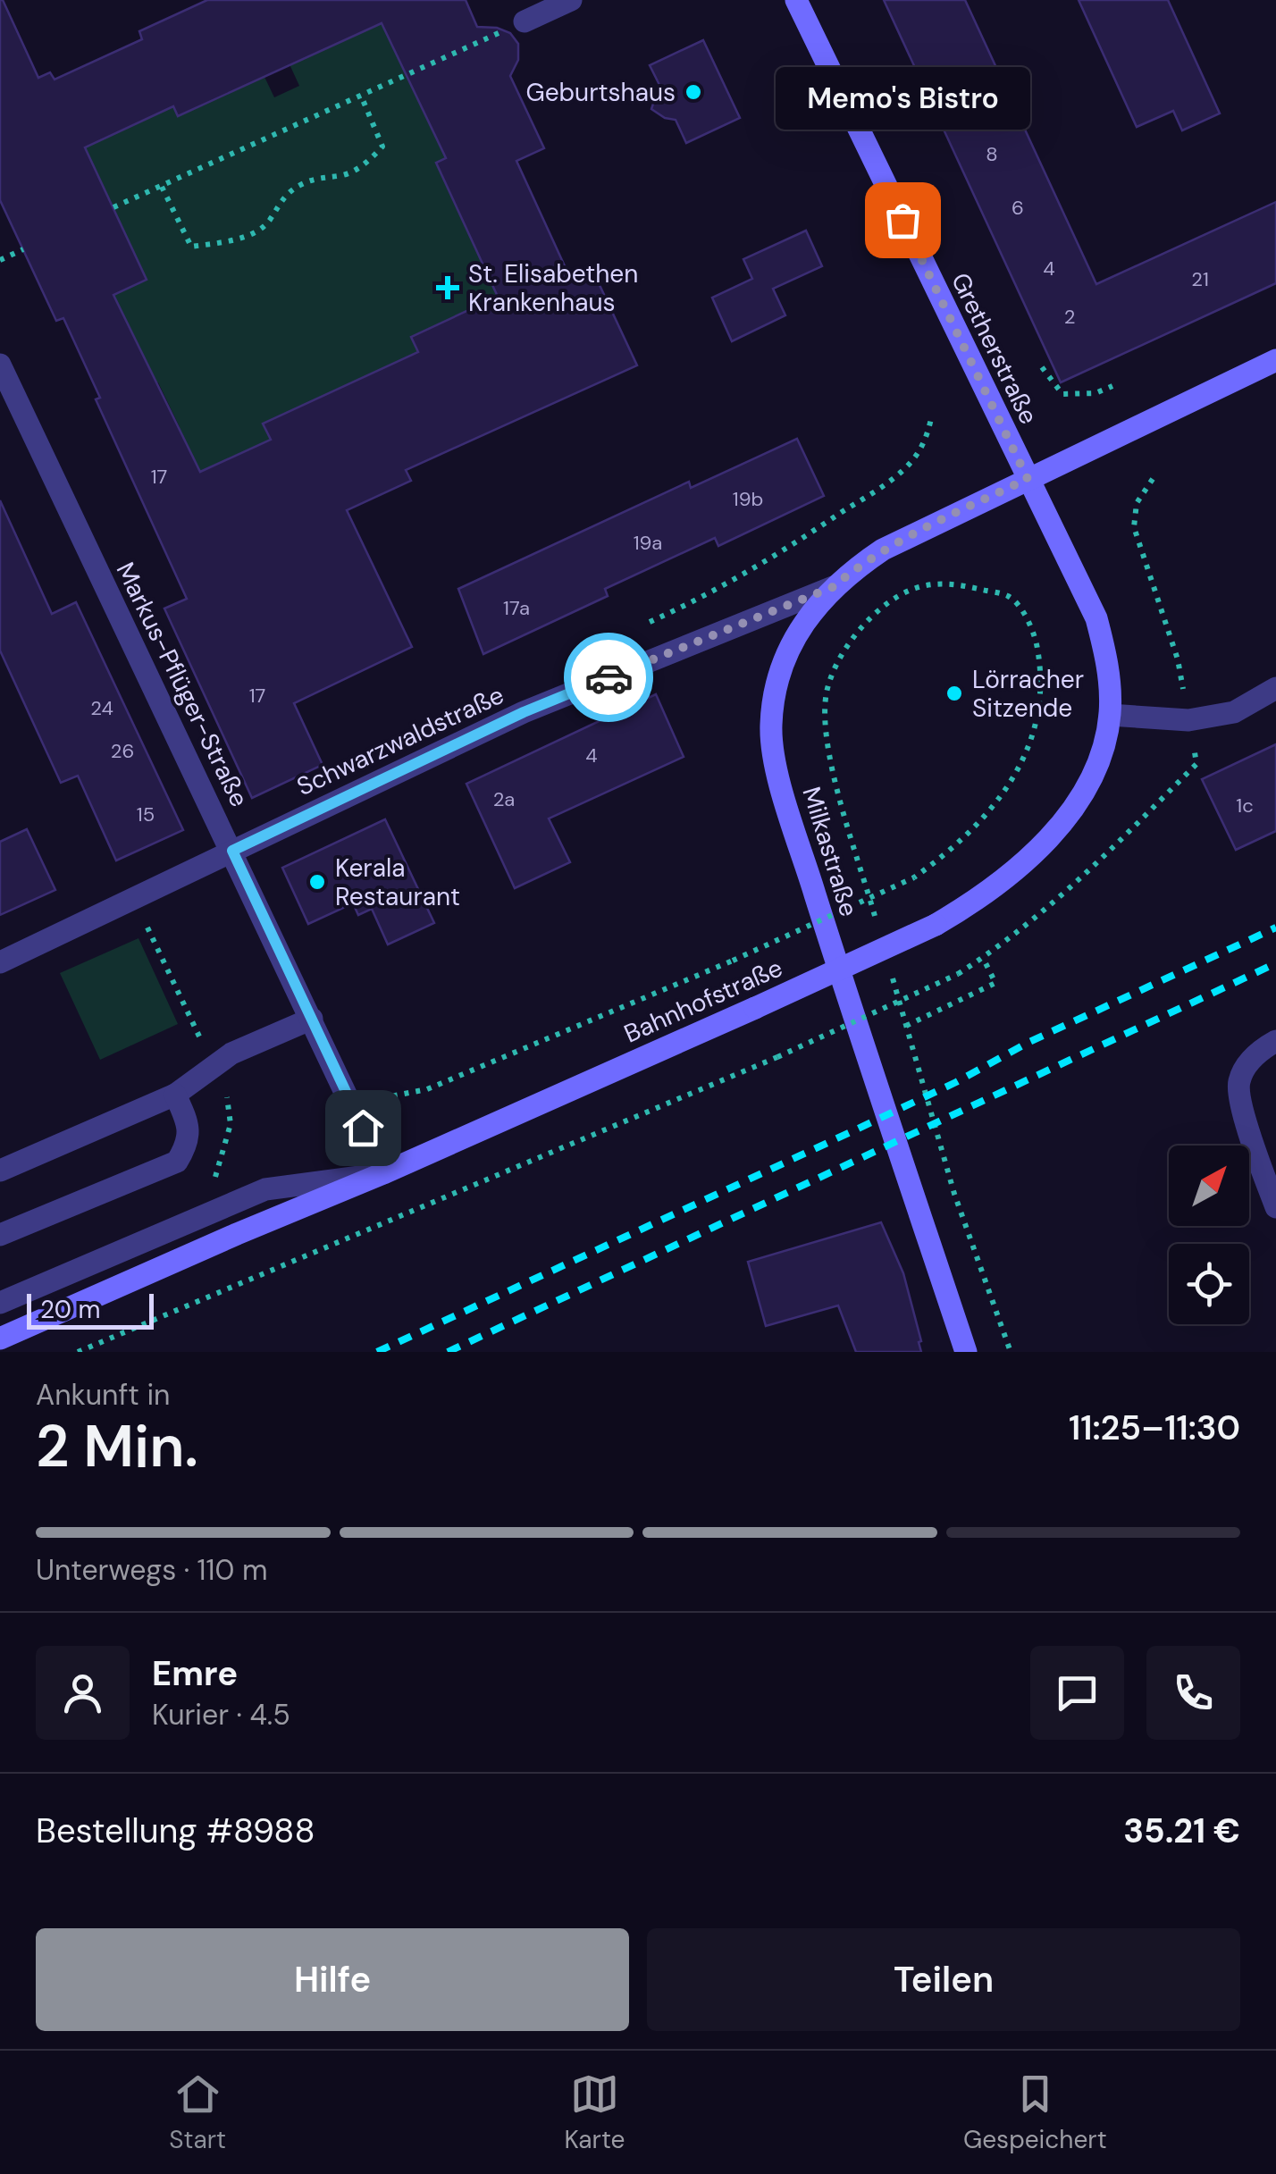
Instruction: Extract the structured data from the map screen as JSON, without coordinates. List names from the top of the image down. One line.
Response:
{"streets":{"main road":["Gretherstraße","Milkastraße","Bahnhofstraße"],"street":["Markus-Pflüger-Straße","Schwarzwaldstraße"]},"crossings":[["Gretherstraße","Milkastraße"],["Gretherstraße","Bahnhofstraße"],["Markus-Pflüger-Straße","Schwarzwaldstraße"],["Markus-Pflüger-Straße","Bahnhofstraße"],["Schwarzwaldstraße","Milkastraße"],["Milkastraße","Bahnhofstraße"]],"places":{"other":["Geburtshaus","Memo's Bistro","Lörracher Sitzende","Kerala Restaurant"],"health":["St. Elisabethen Krankenhaus"]},"house_numbers":["8","6","4","21","2","17","19b","19a","17a","17","24","26","4","2a","1c","15"],"scale_bar":"20 m","north":"top right","page":{"bubble":"Memo's Bistro","scale":"20 m","heading":["2 Min.","Ankunft in","11:25–11:30"],"panel":["Emre","Kurier · 4.5","Bestellung #8988","35.21 €"],"bar":"Unterwegs · 110 m","buttons":["Hilfe","Teilen"],"tabs":["Start","Karte","Gespeichert"]}}
